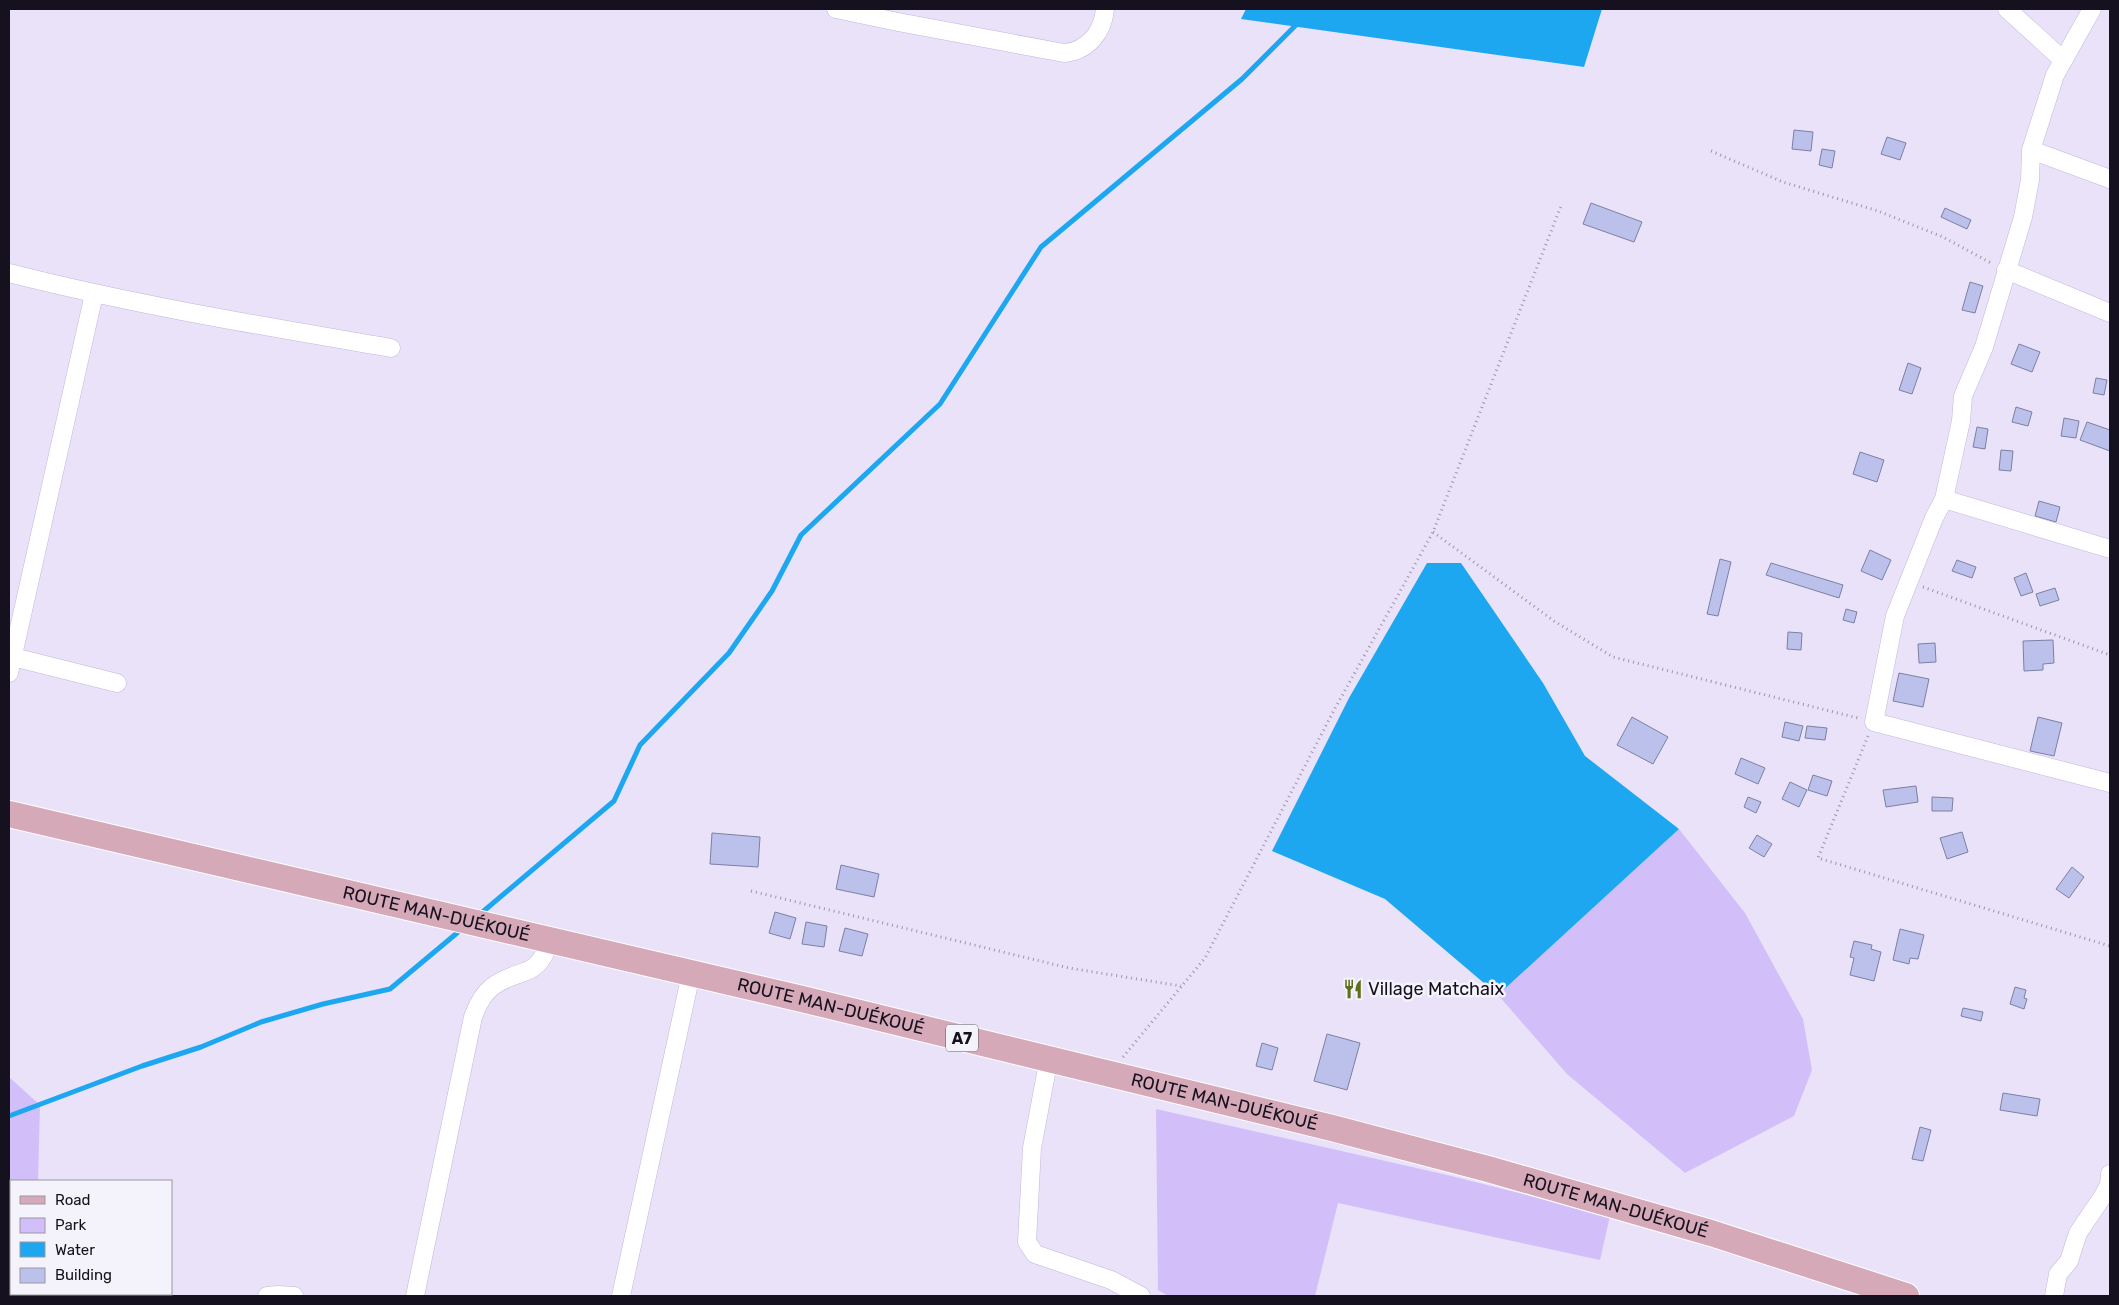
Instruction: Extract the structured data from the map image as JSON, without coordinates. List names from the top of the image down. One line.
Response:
{"streets":{"main road":["ROUTE MAN-DUÉKOUÉ","A7"]},"places":{"restaurant":["Village Matchaix"]},"legend":["Road","Park","Water","Building"]}
